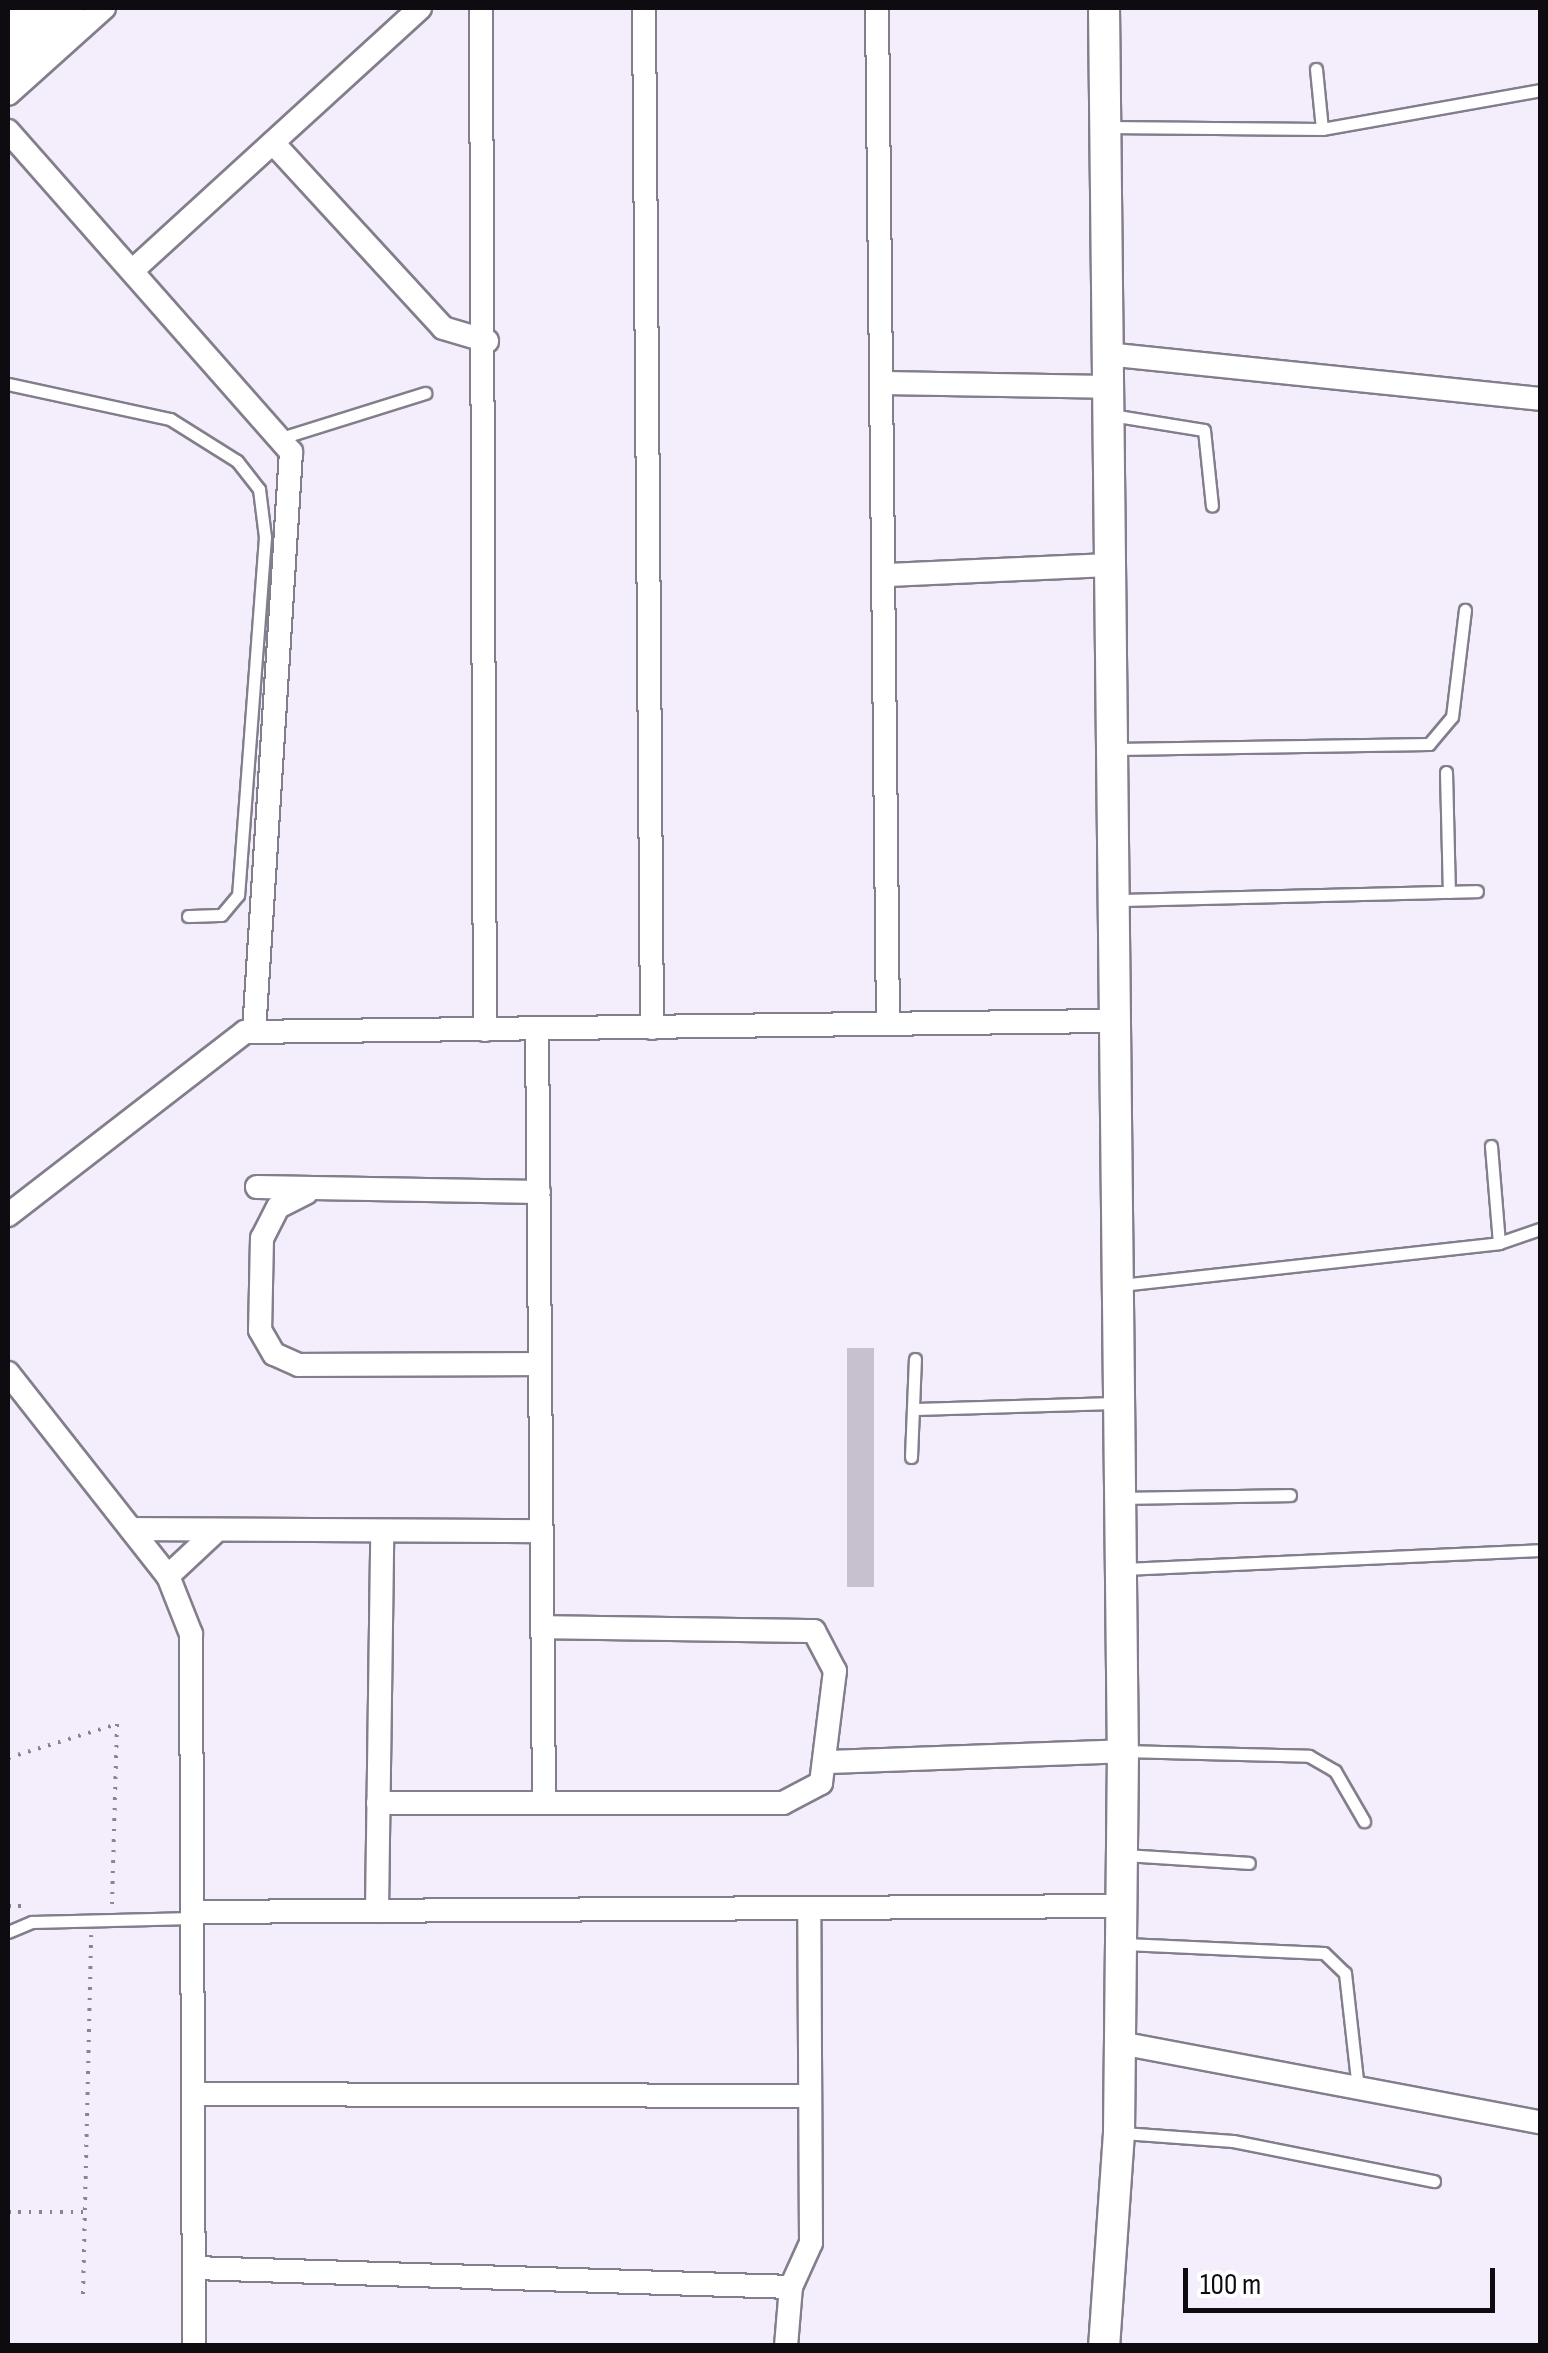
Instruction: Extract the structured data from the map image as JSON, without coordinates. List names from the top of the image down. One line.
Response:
{"scale_bar":"100 m"}
